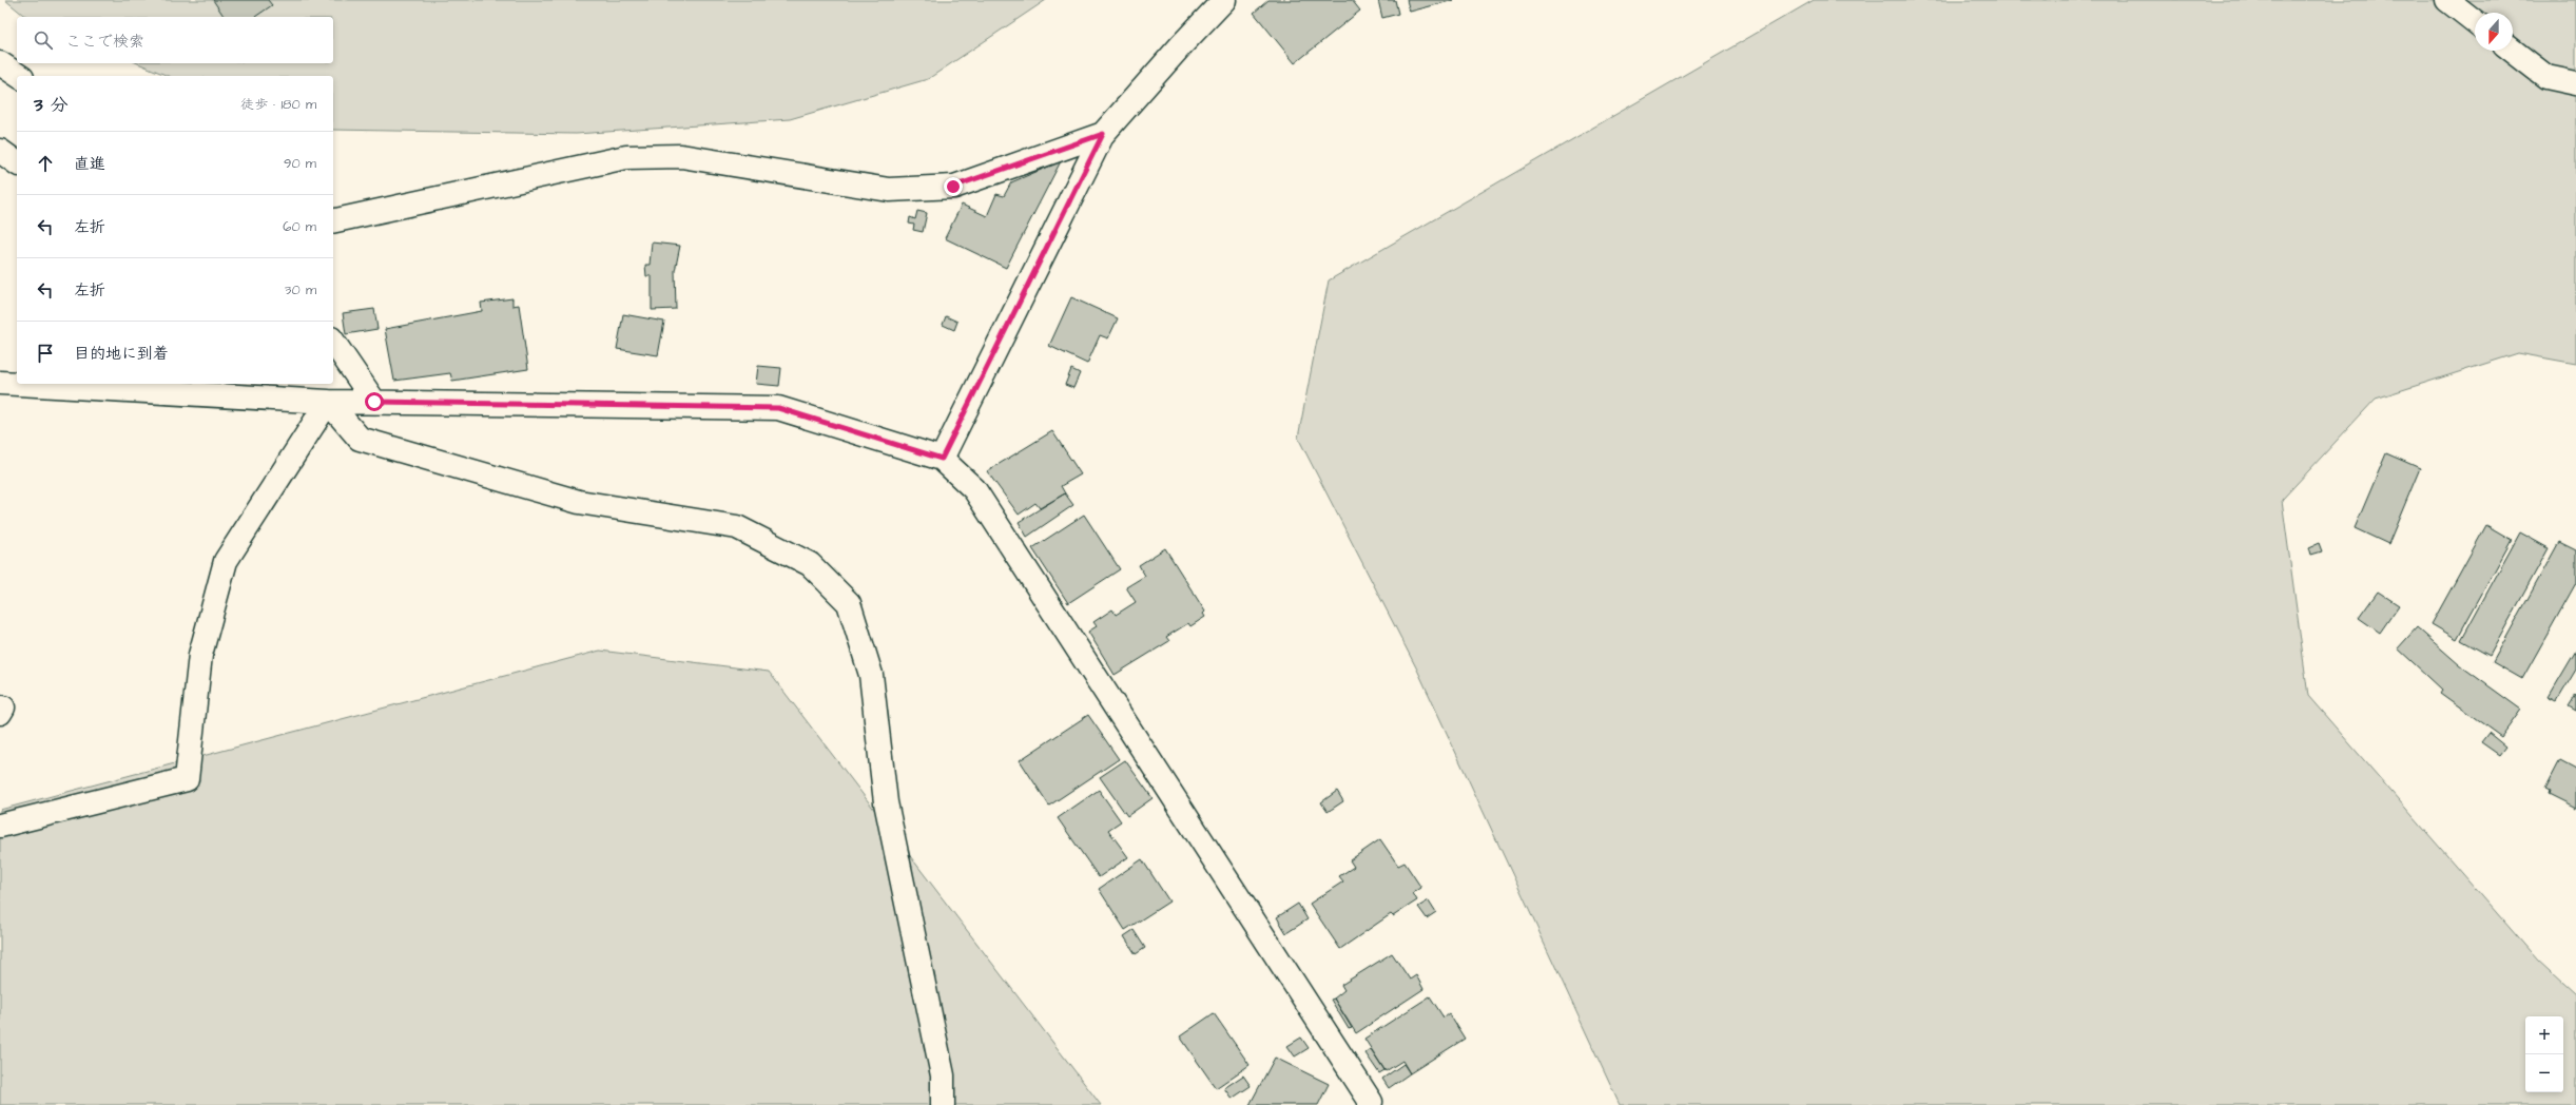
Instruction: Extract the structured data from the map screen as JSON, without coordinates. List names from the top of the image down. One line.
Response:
{"north":"bottom","page":{"search":"ここで検索","heading":["3 分","徒歩 · 180 m"],"list":[["直進","90 m"],["左折","60 m"],["左折","30 m"],"目的地に到着"],"map_buttons":["+","−"]}}
